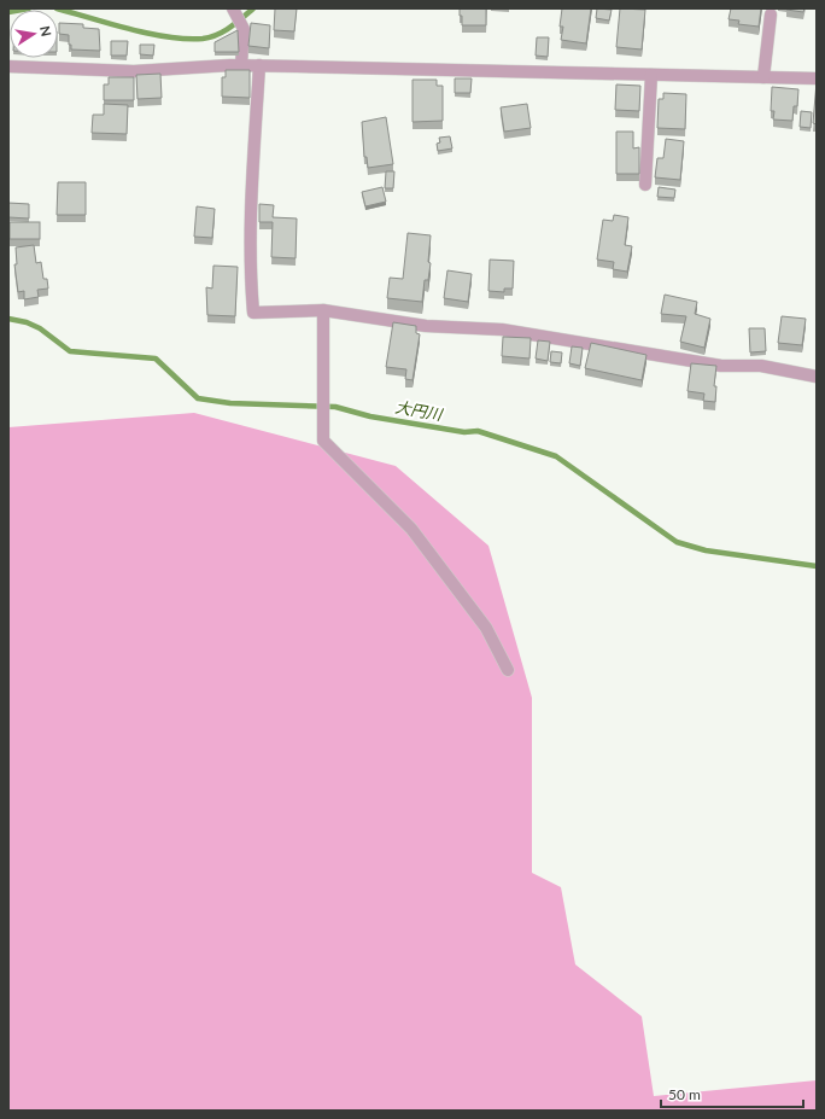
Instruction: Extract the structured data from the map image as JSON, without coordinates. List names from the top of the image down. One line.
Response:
{"water":["大円川"],"scale_bar":"50 m","north":"right"}
